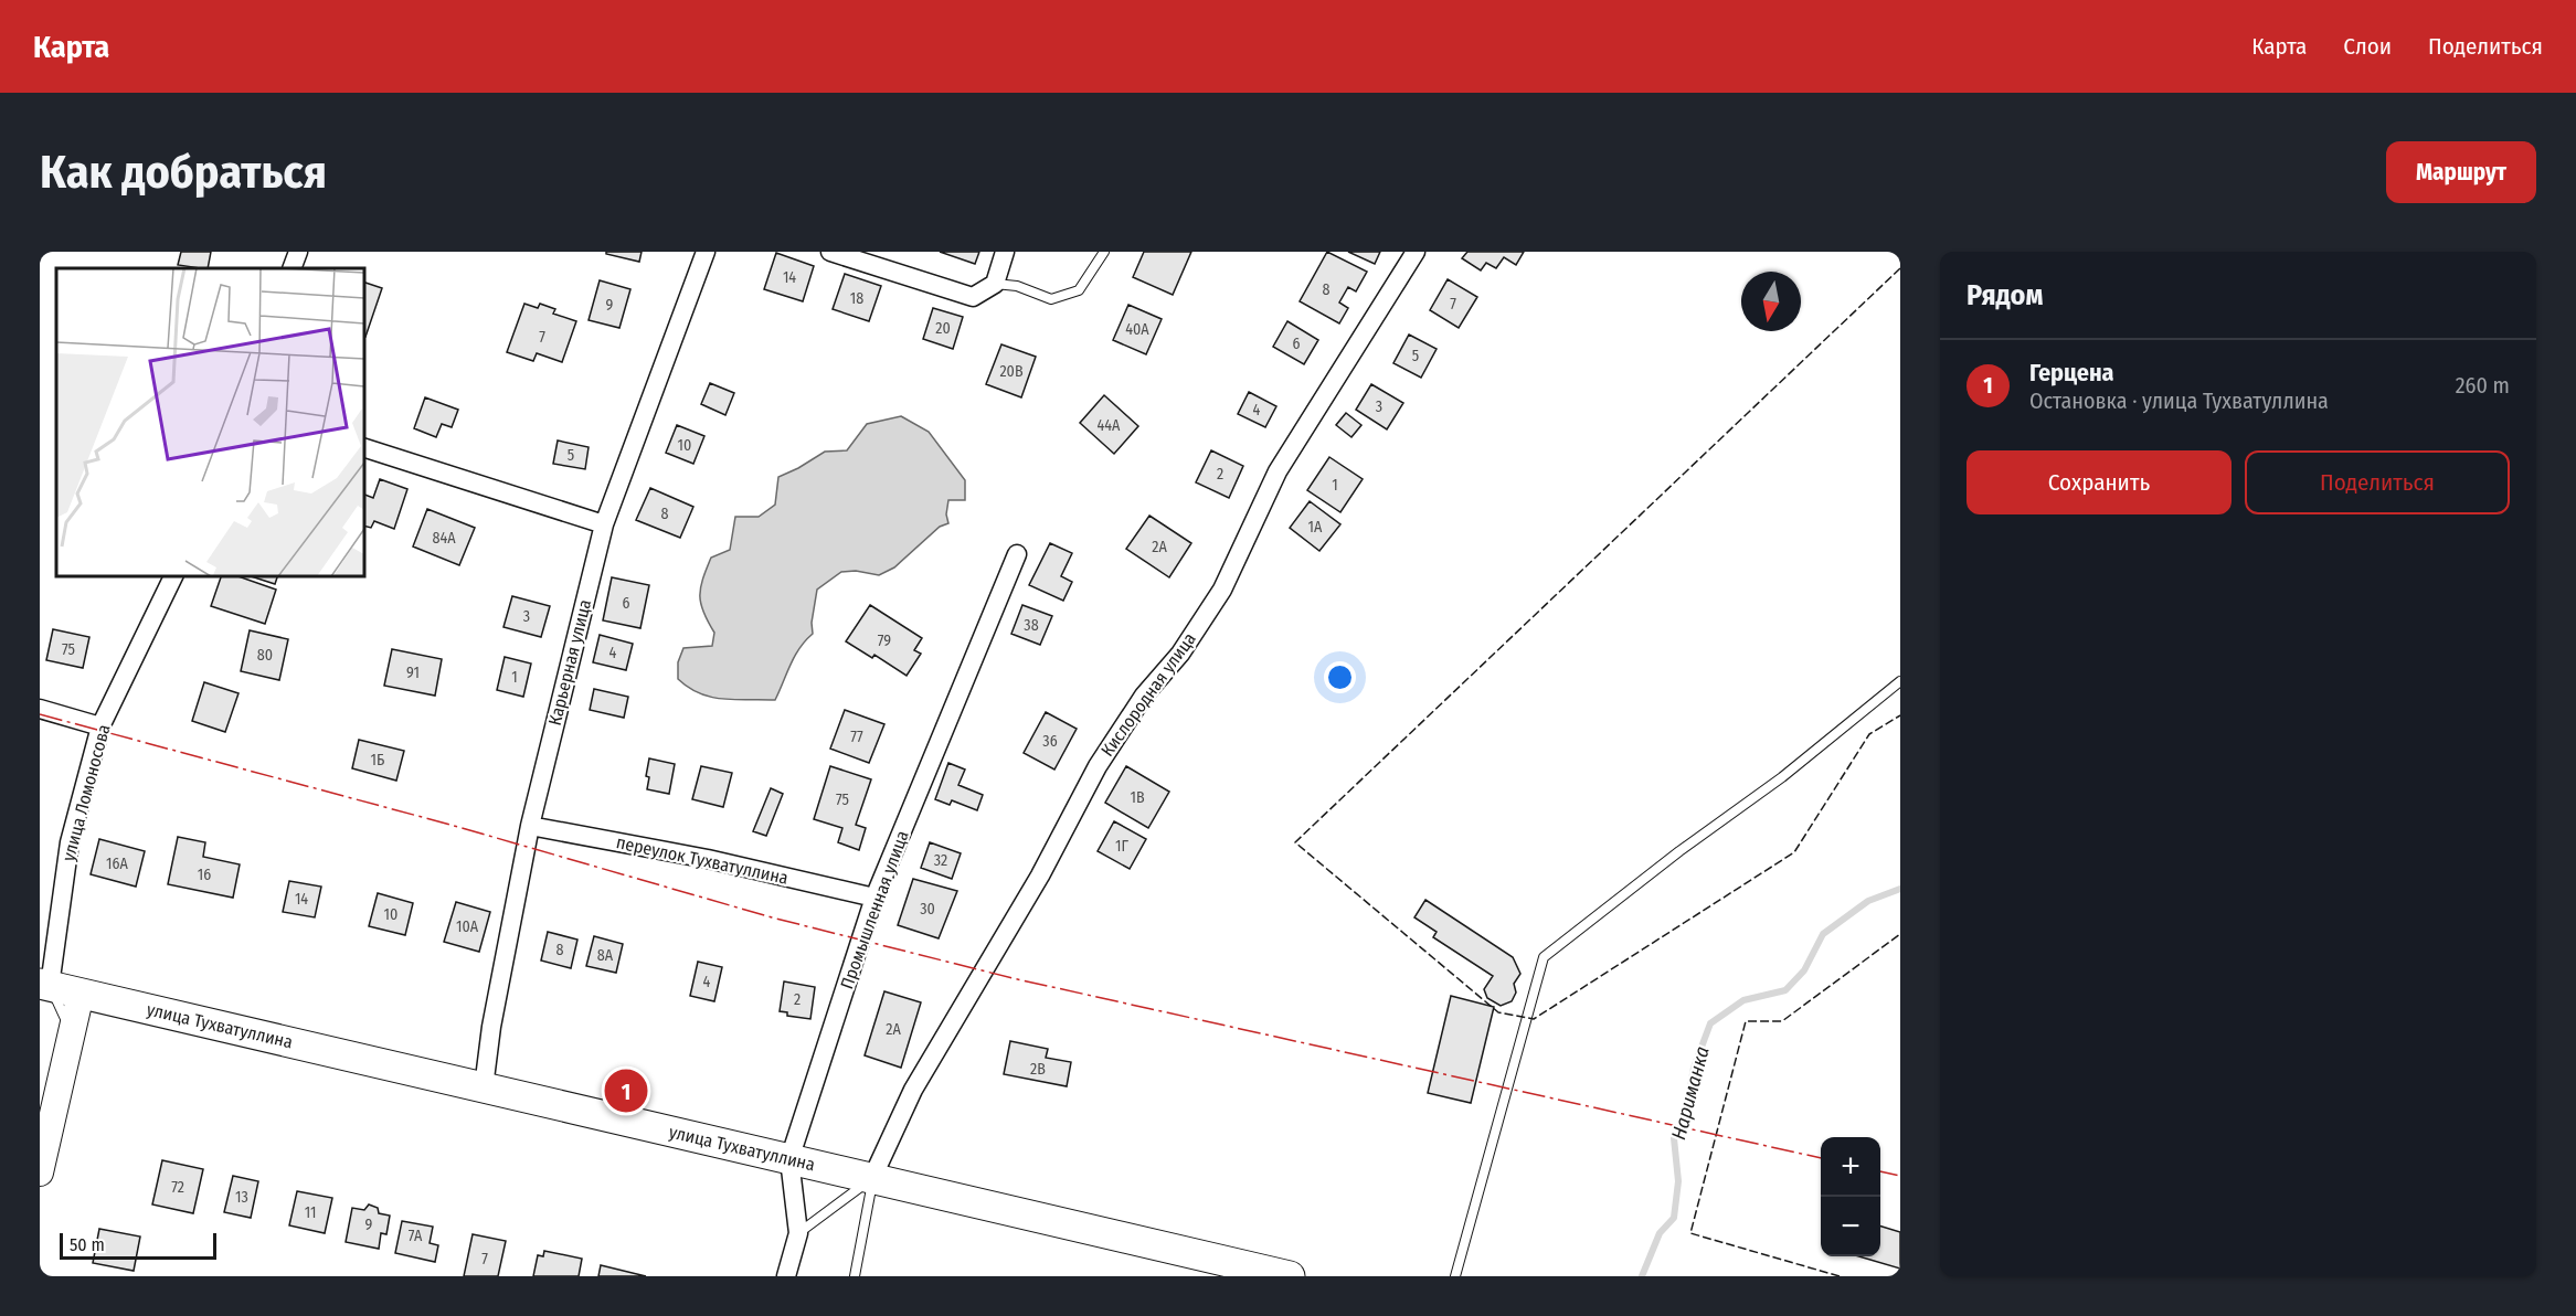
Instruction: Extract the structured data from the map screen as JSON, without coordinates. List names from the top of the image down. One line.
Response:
{"streets":{"main road":["улица Тухватуллина"],"street":["Карьерная улица","Кислородная улица","улица Ломоносова","переулок Тухватуллина","Промышленная улица"]},"crossings":[["Карьерная улица","переулок Тухватуллина"],["Карьерная улица","улица Тухватуллина"],["Кислородная улица","улица Тухватуллина"],["улица Ломоносова","улица Тухватуллина"],["переулок Тухватуллина","Промышленная улица"],["Промышленная улица","улица Тухватуллина"]],"water":["Нариманка"],"house_numbers":["14","8","18","7","9","20","40А","7","6","5","20В","3","4","44А","10","5","2","1","8","1А","84А","2А","6","3","38","79","75","4","80","91","1","77","36","1Б","1В","75","1Г","32","16А","16","14","30","10","10А","8","8А","4","2","2А","2В","72","13","11","9","7А","7"],"scale_bar":"50 m","north":"bottom","page":{"header":"Карта","nav":["Карта","Слои","Поделиться"],"buttons":["Маршрут",["Сохранить","Поделиться"]],"title":"Как добраться","heading":"Рядом","list":[{"mark":"1","name":"Герцена","note":"Остановка · улица Тухватуллина","value":"260 m"}],"pins":"1","map_buttons":["+","−"],"scale":"50 m"}}
